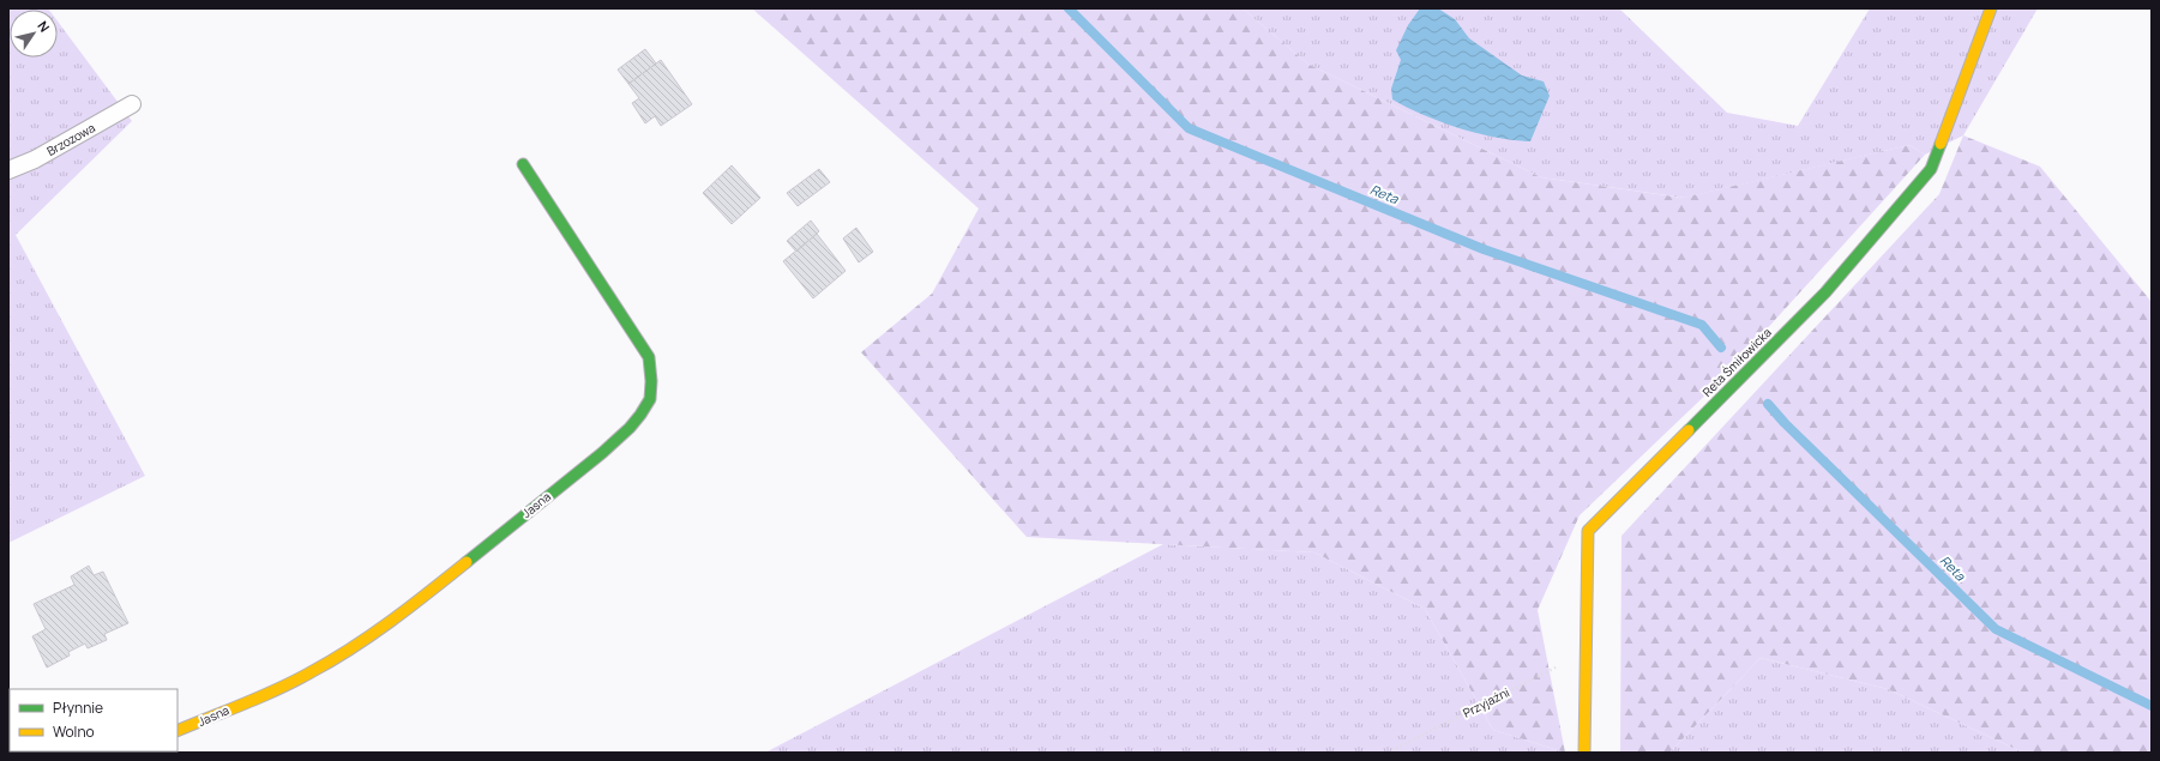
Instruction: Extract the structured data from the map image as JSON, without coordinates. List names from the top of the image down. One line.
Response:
{"streets":{"street":["Reta Śmiłowicka","Jasna"],"lane":["Brzozowa"],"path":["Przyjaźni"]},"crossings":[["Reta Śmiłowicka","Przyjaźni"]],"water":["Reta"],"legend":["Płynnie","Wolno"],"north":"top right"}
